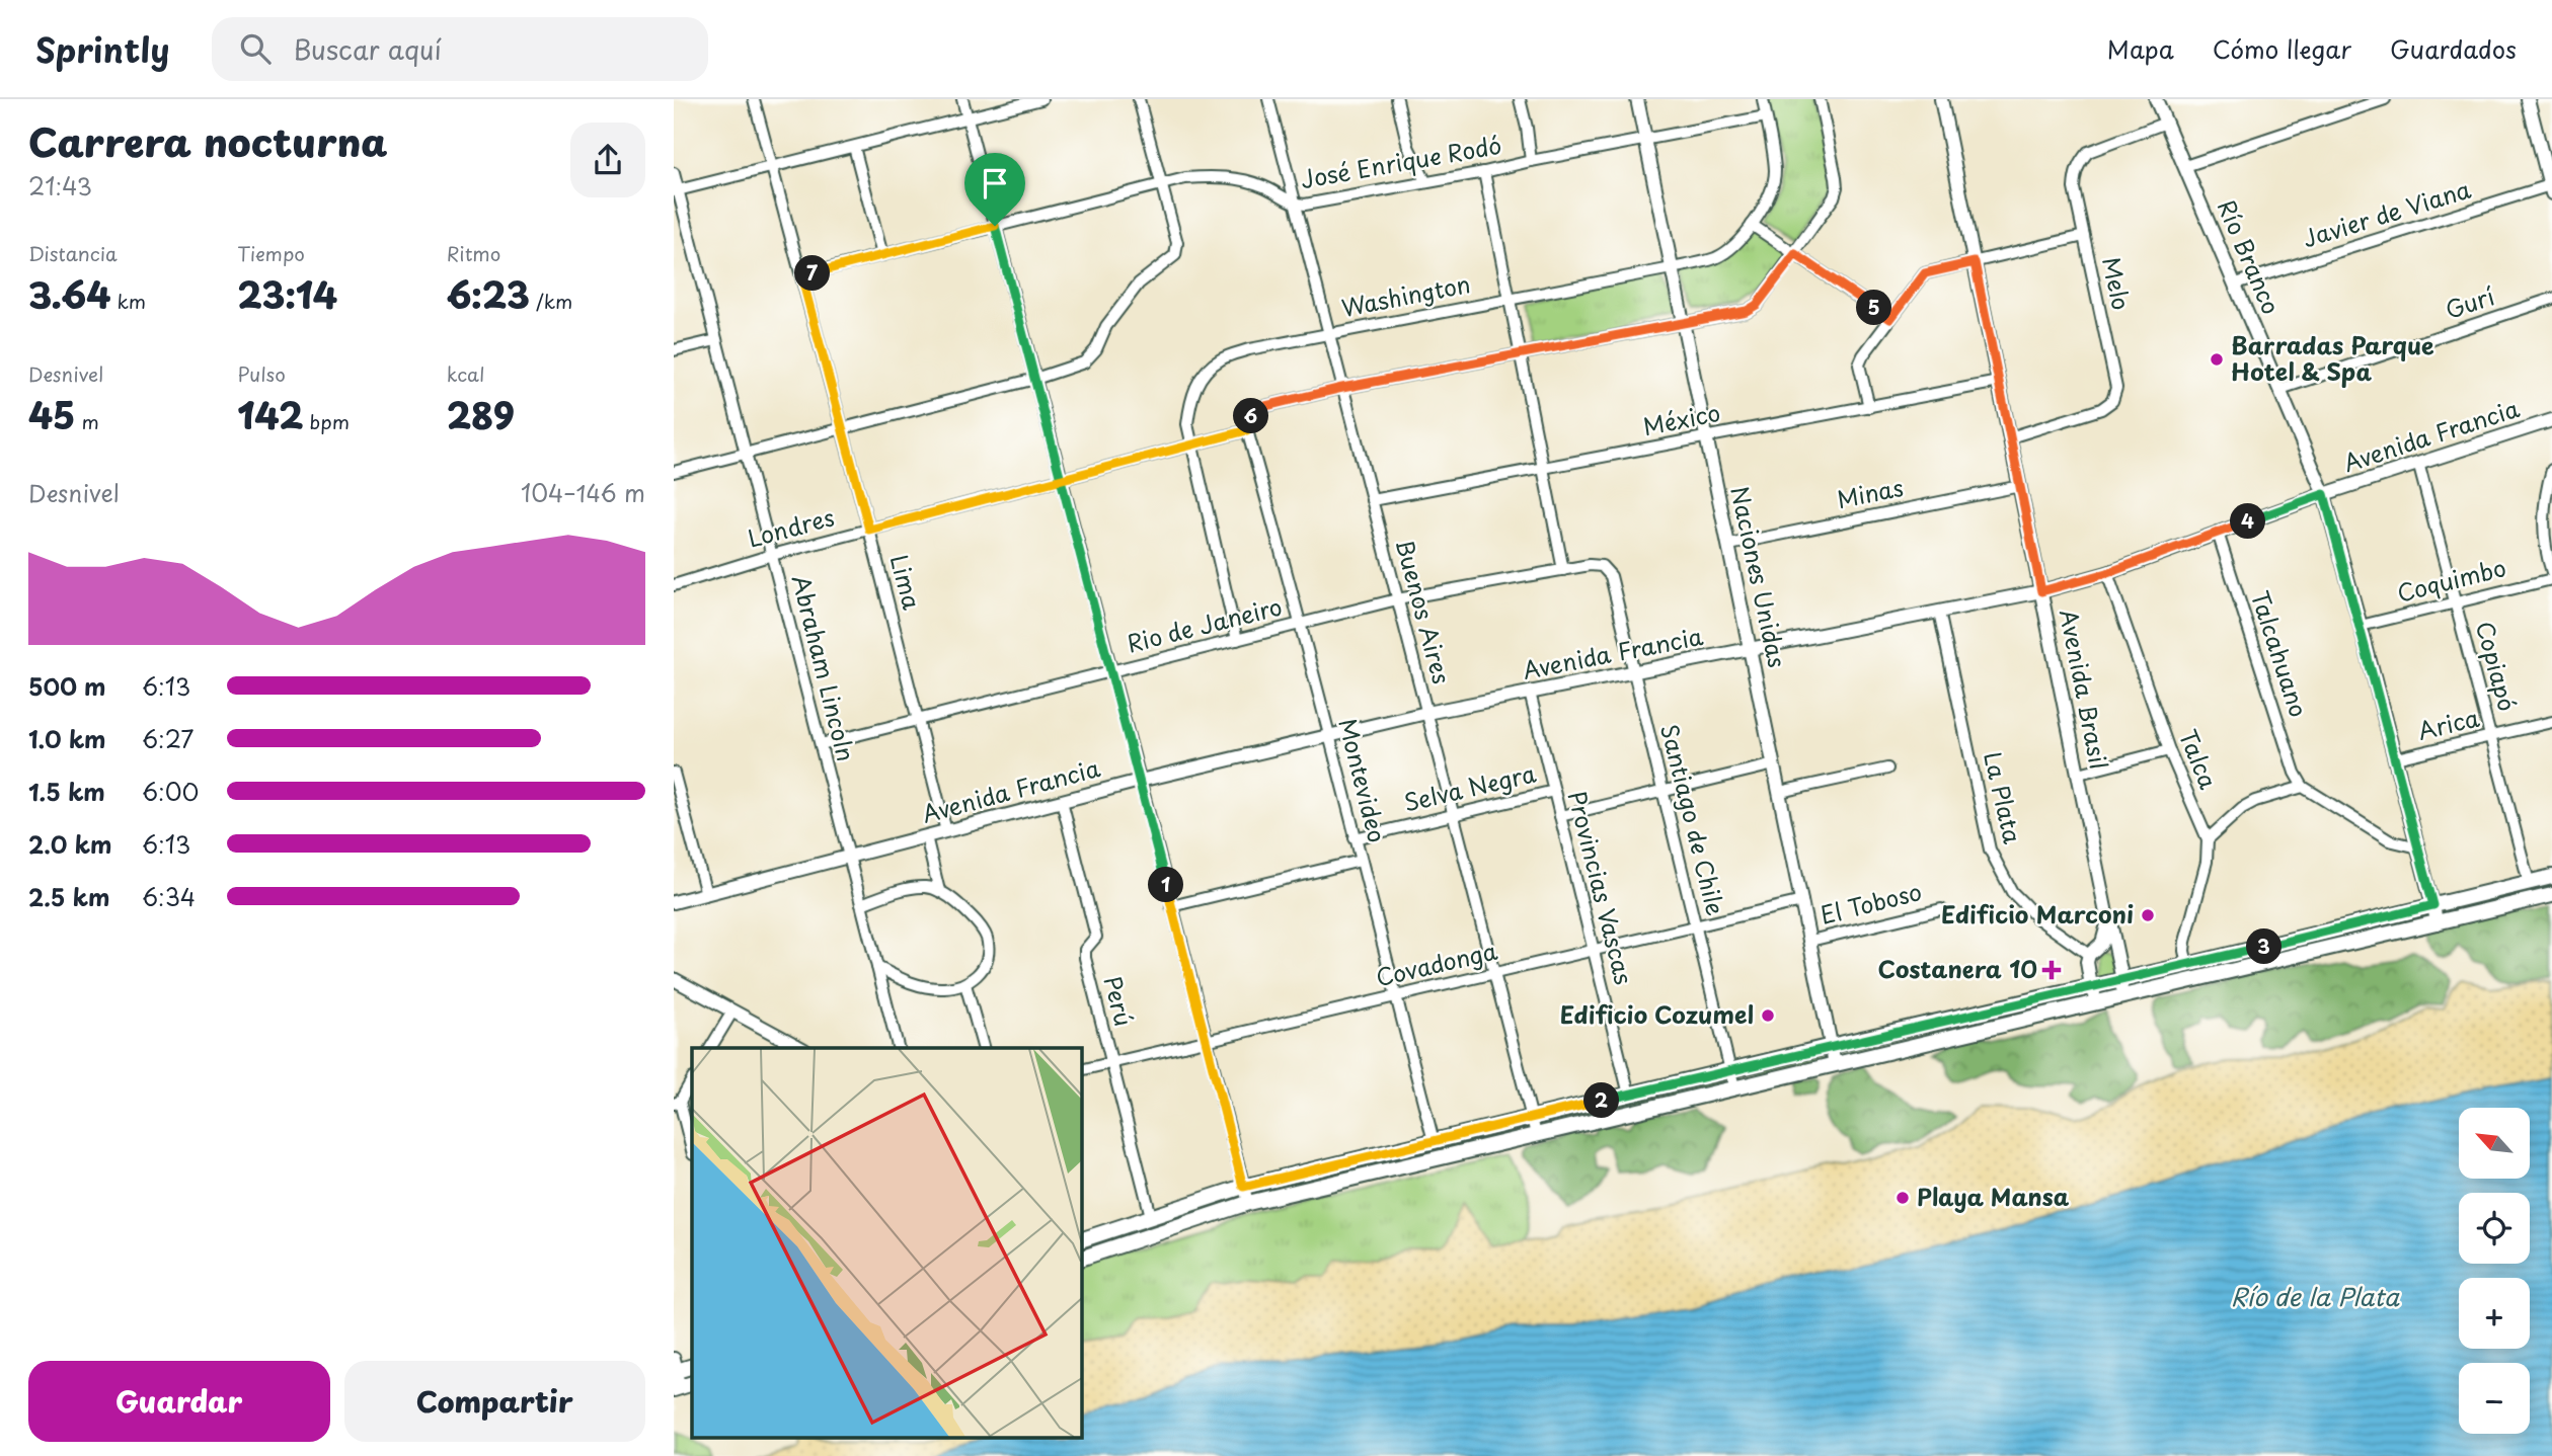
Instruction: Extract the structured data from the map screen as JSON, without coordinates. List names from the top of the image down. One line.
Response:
{"streets":{"street":["José Enrique Rodó","Javier de Viana","Río Branco","Melo","Washington","Gurí","México","Avenida Francia","Minas","Londres","Naciones Unidas","Coquimbo","Lima","Buenos Aires","Rio de Janeiro","Talcahuano","Copiapó","Abraham Lincoln","Avenida Brasil","Arica","Talca","Montevideo","Selva Negra","La Plata","Santiago de Chile","Provincias Vascas","El Toboso","Covadonga","Perú"]},"crossings":[["José Enrique Rodó","Washington"],["José Enrique Rodó","Naciones Unidas"],["José Enrique Rodó","Lima"],["José Enrique Rodó","Buenos Aires"],["Javier de Viana","Río Branco"],["Río Branco","Melo"],["Río Branco","Gurí"],["Río Branco","Avenida Francia"],["Río Branco","Coquimbo"],["Río Branco","Arica"],["Melo","Avenida Brasil"],["Washington","Londres"],["Washington","Naciones Unidas"],["Washington","Buenos Aires"],["Washington","Rio de Janeiro"],["México","Naciones Unidas"],["México","Buenos Aires"],["México","Avenida Brasil"],["Avenida Francia","Naciones Unidas"],["Avenida Francia","Lima"],["Avenida Francia","Buenos Aires"],["Avenida Francia","Talcahuano"],["Avenida Francia","Copiapó"],["Avenida Francia","Abraham Lincoln"],["Avenida Francia","Avenida Brasil"],["Avenida Francia","Talca"],["Avenida Francia","Montevideo"],["Avenida Francia","La Plata"],["Avenida Francia","Santiago de Chile"],["Avenida Francia","Provincias Vascas"],["Avenida Francia","Perú"],["Minas","Naciones Unidas"],["Minas","Avenida Brasil"],["Londres","Lima"],["Londres","Abraham Lincoln"],["Londres","Montevideo"],["Naciones Unidas","El Toboso"],["Naciones Unidas","Covadonga"],["Coquimbo","Copiapó"],["Lima","Rio de Janeiro"],["Buenos Aires","Rio de Janeiro"],["Buenos Aires","Selva Negra"],["Buenos Aires","Covadonga"],["Rio de Janeiro","Abraham Lincoln"],["Rio de Janeiro","Montevideo"],["Rio de Janeiro","Santiago de Chile"],["Copiapó","Arica"],["Montevideo","Selva Negra"],["Montevideo","Covadonga"],["Selva Negra","Provincias Vascas"],["Santiago de Chile","Covadonga"],["Provincias Vascas","Covadonga"],["Covadonga","Perú"]],"water":["Río de la Plata"],"places":{"other":["Barradas Parque Hotel & Spa","Edificio Marconi","Edificio Cozumel","Playa Mansa"],"health":["Costanera 10"]},"north":"top left","page":{"header":"Sprintly","search":"Buscar aquí","nav":["Mapa","Cómo llegar","Guardados"],"heading":["Carrera nocturna","21:43"],"stats":[["Distancia","3.64 km"],["Tiempo","23:14"],["Ritmo","6:23 /km"],["Desnivel","45 m"],["Pulso","142 bpm"],["kcal","289"]],"pins":["7","5","6","4","1","3","2"],"chart":["Desnivel","104–146 m"],"list":[{"name":"500 m","note":"6:13"},{"name":"1.0 km","note":"6:27"},{"name":"1.5 km","note":"6:00"},{"name":"2.0 km","note":"6:13"},{"name":"2.5 km","note":"6:34"}],"map_buttons":["+","−"],"buttons":["Guardar","Compartir"]}}
